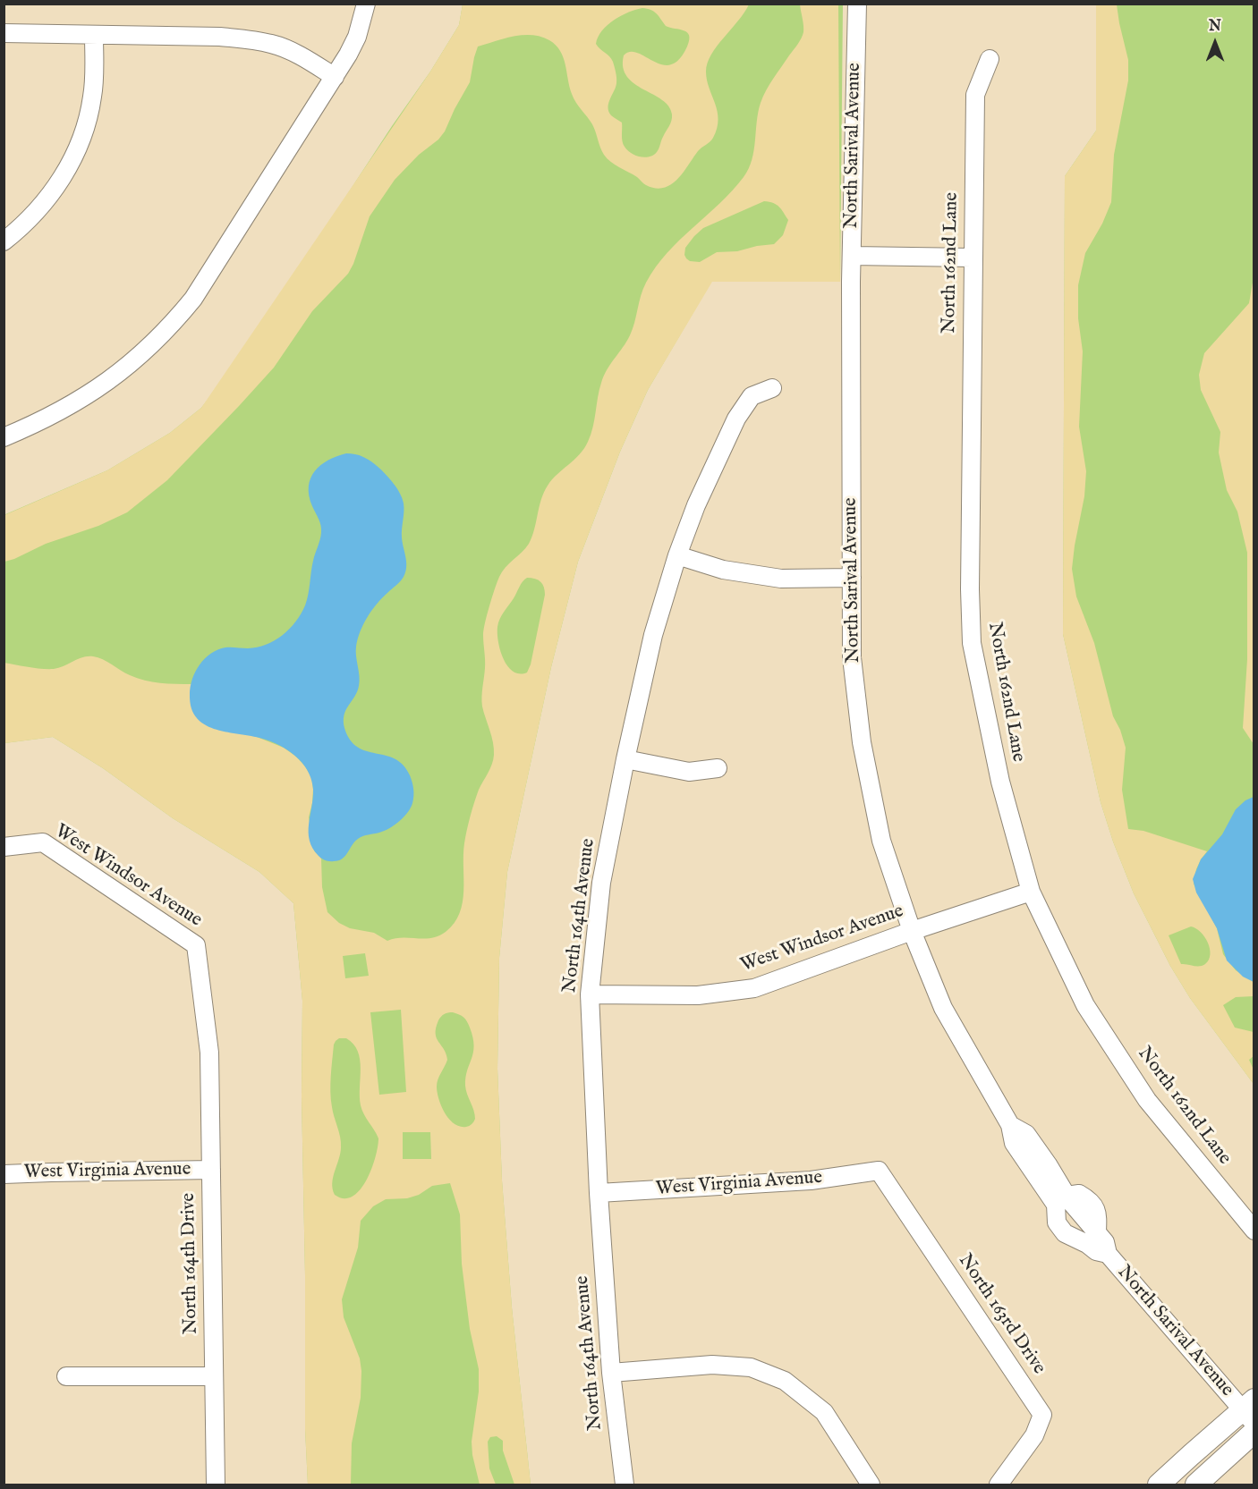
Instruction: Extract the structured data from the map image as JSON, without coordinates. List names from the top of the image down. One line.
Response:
{"streets":{"main road":["North Sarival Avenue"],"street":["North 162nd Lane","West Windsor Avenue","North 164th Avenue","West Virginia Avenue","North 164th Drive","North 163rd Drive"]},"crossings":[["North Sarival Avenue","West Windsor Avenue"],["North 162nd Lane","West Windsor Avenue"],["West Windsor Avenue","North 164th Avenue"],["West Windsor Avenue","North 164th Drive"],["North 164th Avenue","West Virginia Avenue"],["West Virginia Avenue","North 164th Drive"],["West Virginia Avenue","North 163rd Drive"]],"north":"top"}
